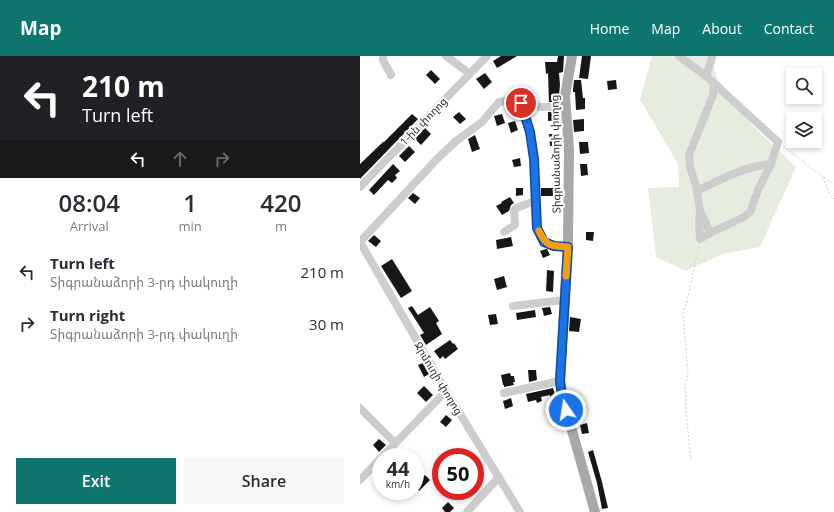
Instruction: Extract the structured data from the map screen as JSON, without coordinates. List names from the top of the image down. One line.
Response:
{"streets":{"main road":["Տիգրանաձորի փողոց"],"street":["1-ին փողոց","Ջրմուղի փողոց"]},"page":{"header":"Map","nav":["Home","Map","About","Contact"],"turn":["210 m","Turn left"],"eta":["08:04","Arrival","1","min","420","m"],"list":[{"name":"Turn left","note":"Տիգրանաձորի 3-րդ փակուղի","value":"210 m"},{"name":"Turn right","note":"Տիգրանաձորի 3-րդ փակուղի","value":"30 m"}],"speed":"44 km/h","limit":"50","buttons":["Exit","Share"]}}
